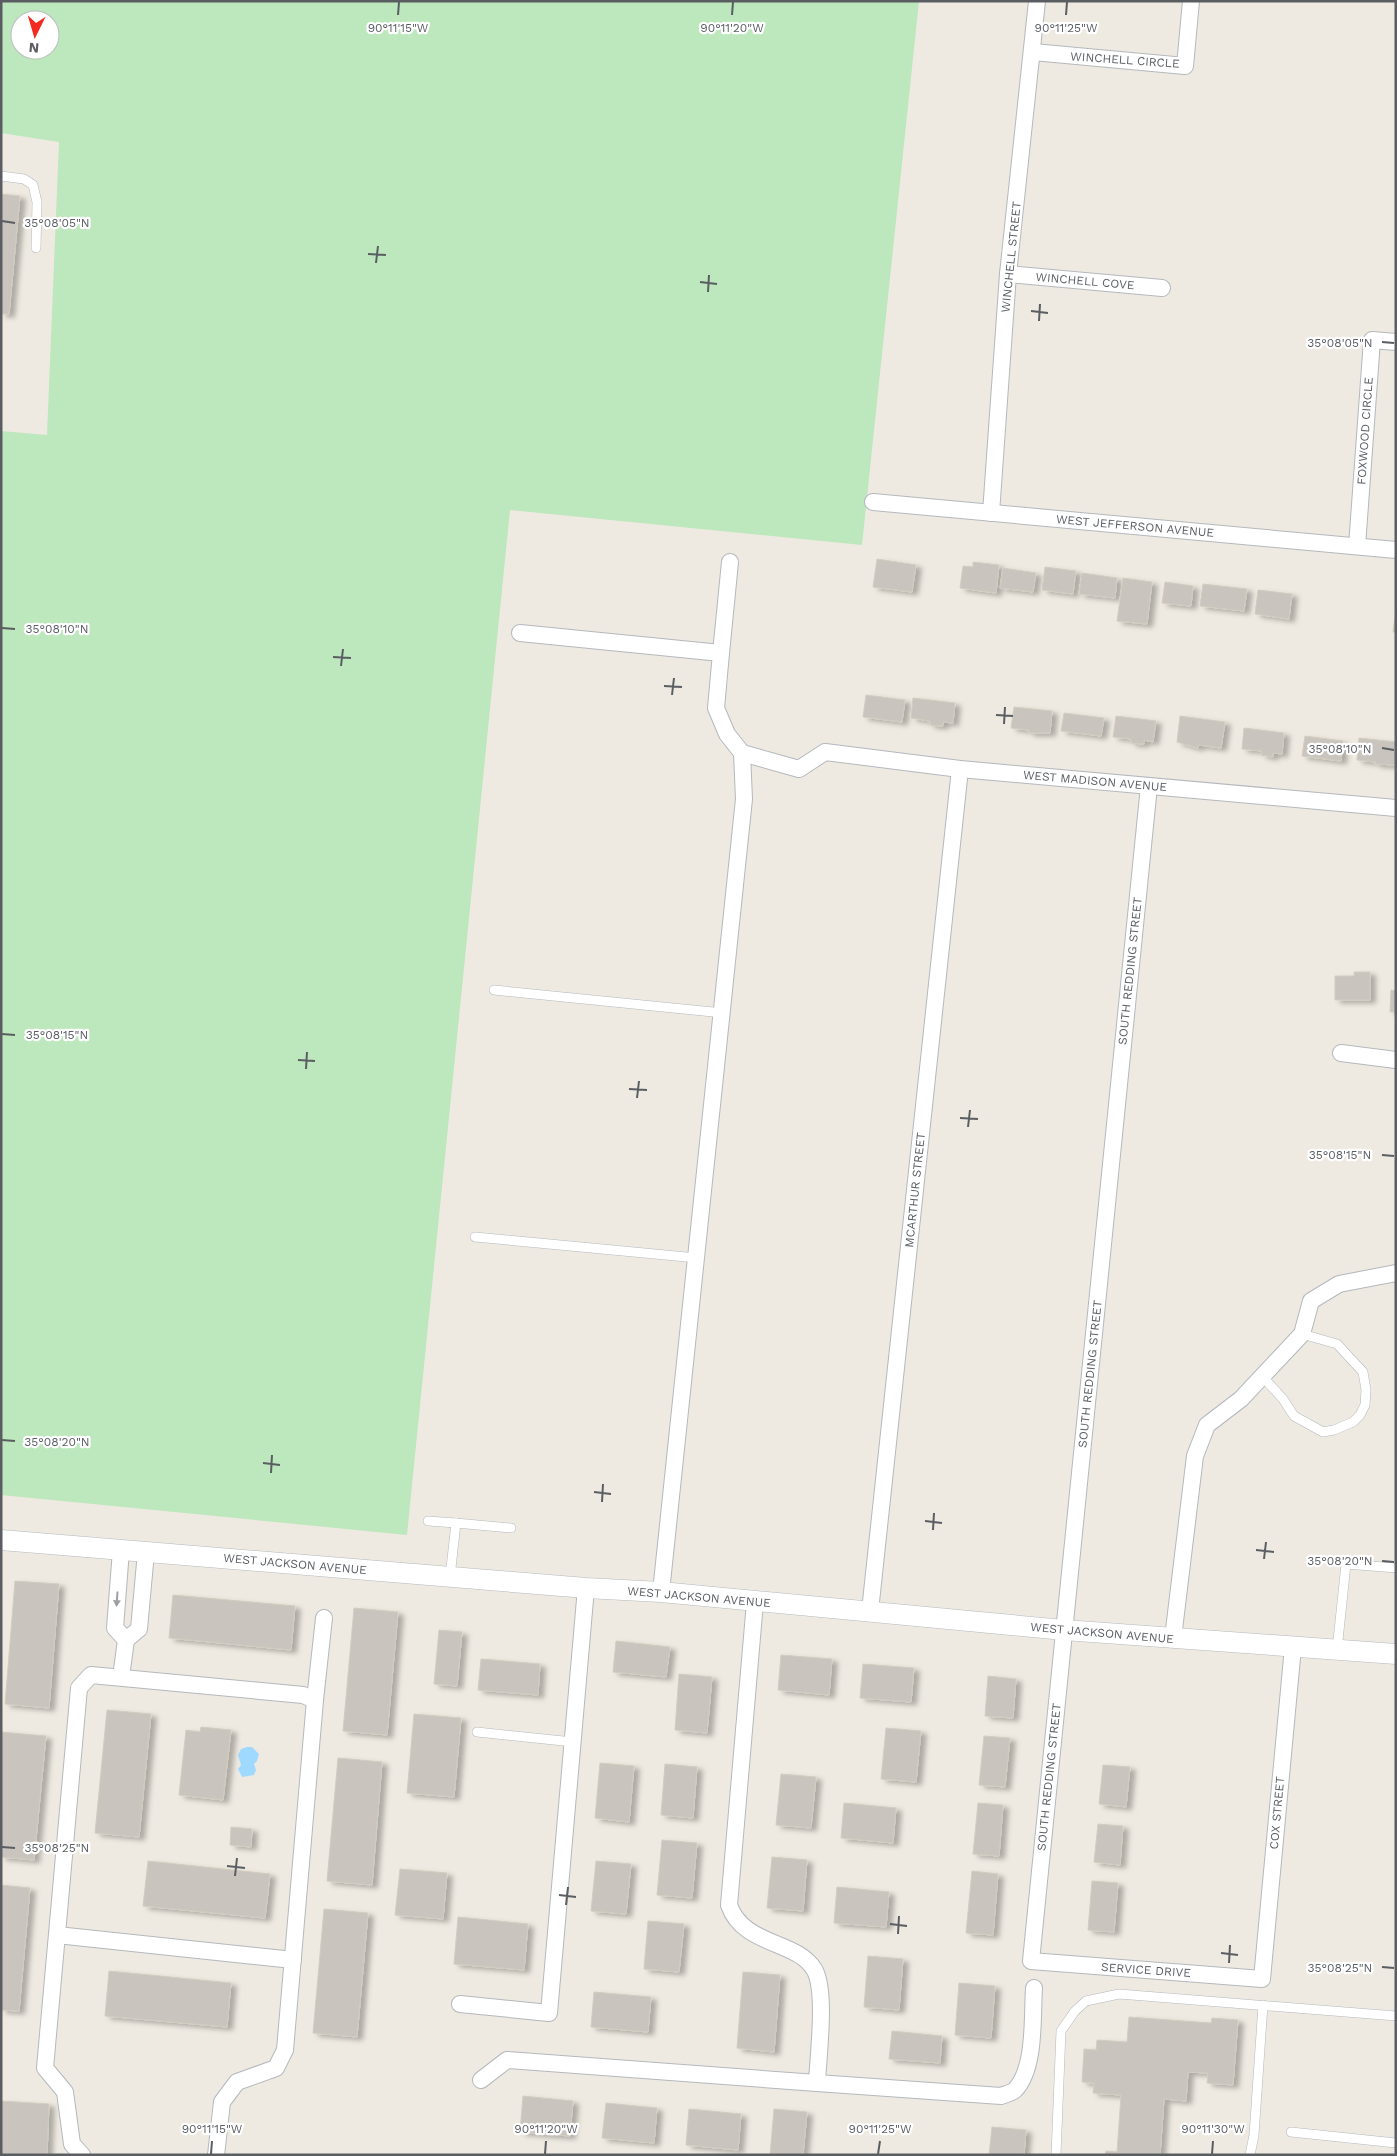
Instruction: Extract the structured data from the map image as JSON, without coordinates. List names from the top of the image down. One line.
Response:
{"streets":{"street":["WINCHELL CIRCLE","WINCHELL STREET","WINCHELL COVE","FOXWOOD CIRCLE","WEST JEFFERSON AVENUE","WEST MADISON AVENUE","SOUTH REDDING STREET","MCARTHUR STREET","WEST JACKSON AVENUE","COX STREET","SERVICE DRIVE"]},"crossings":[["WINCHELL CIRCLE","WINCHELL STREET"],["WINCHELL STREET","WINCHELL COVE"],["WINCHELL STREET","WEST JEFFERSON AVENUE"],["FOXWOOD CIRCLE","WEST JEFFERSON AVENUE"],["WEST MADISON AVENUE","SOUTH REDDING STREET"],["WEST MADISON AVENUE","MCARTHUR STREET"],["SOUTH REDDING STREET","WEST JACKSON AVENUE"],["SOUTH REDDING STREET","SERVICE DRIVE"],["MCARTHUR STREET","WEST JACKSON AVENUE"],["WEST JACKSON AVENUE","COX STREET"],["COX STREET","SERVICE DRIVE"]],"north":"bottom","coordinates":["90°11'15\"W","90°11'20\"W","90°11'25\"W","35°08'05\"N","35°08'10\"N","35°08'15\"N","35°08'20\"N","35°08'25\"N","90°11'30\"W"]}
